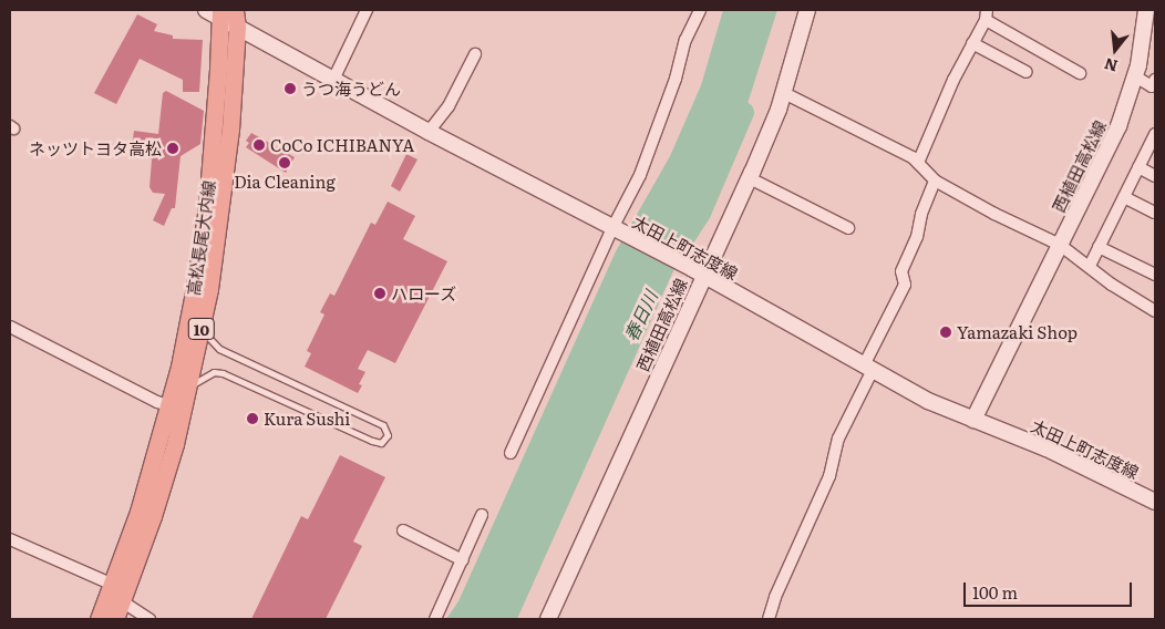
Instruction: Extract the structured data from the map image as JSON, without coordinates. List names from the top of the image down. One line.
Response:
{"streets":{"main road":["西植田高松線","高松長尾大内線","太田上町志度線","10"]},"crossings":[["西植田高松線","太田上町志度線"],["高松長尾大内線","太田上町志度線"]],"water":["春日川"],"places":["うつ海うどん","CoCo ICHIBANYA","ネッツトヨタ高松","Dia Cleaning","ハローズ","Yamazaki Shop","Kura Sushi"],"scale_bar":"100 m","north":"bottom"}
